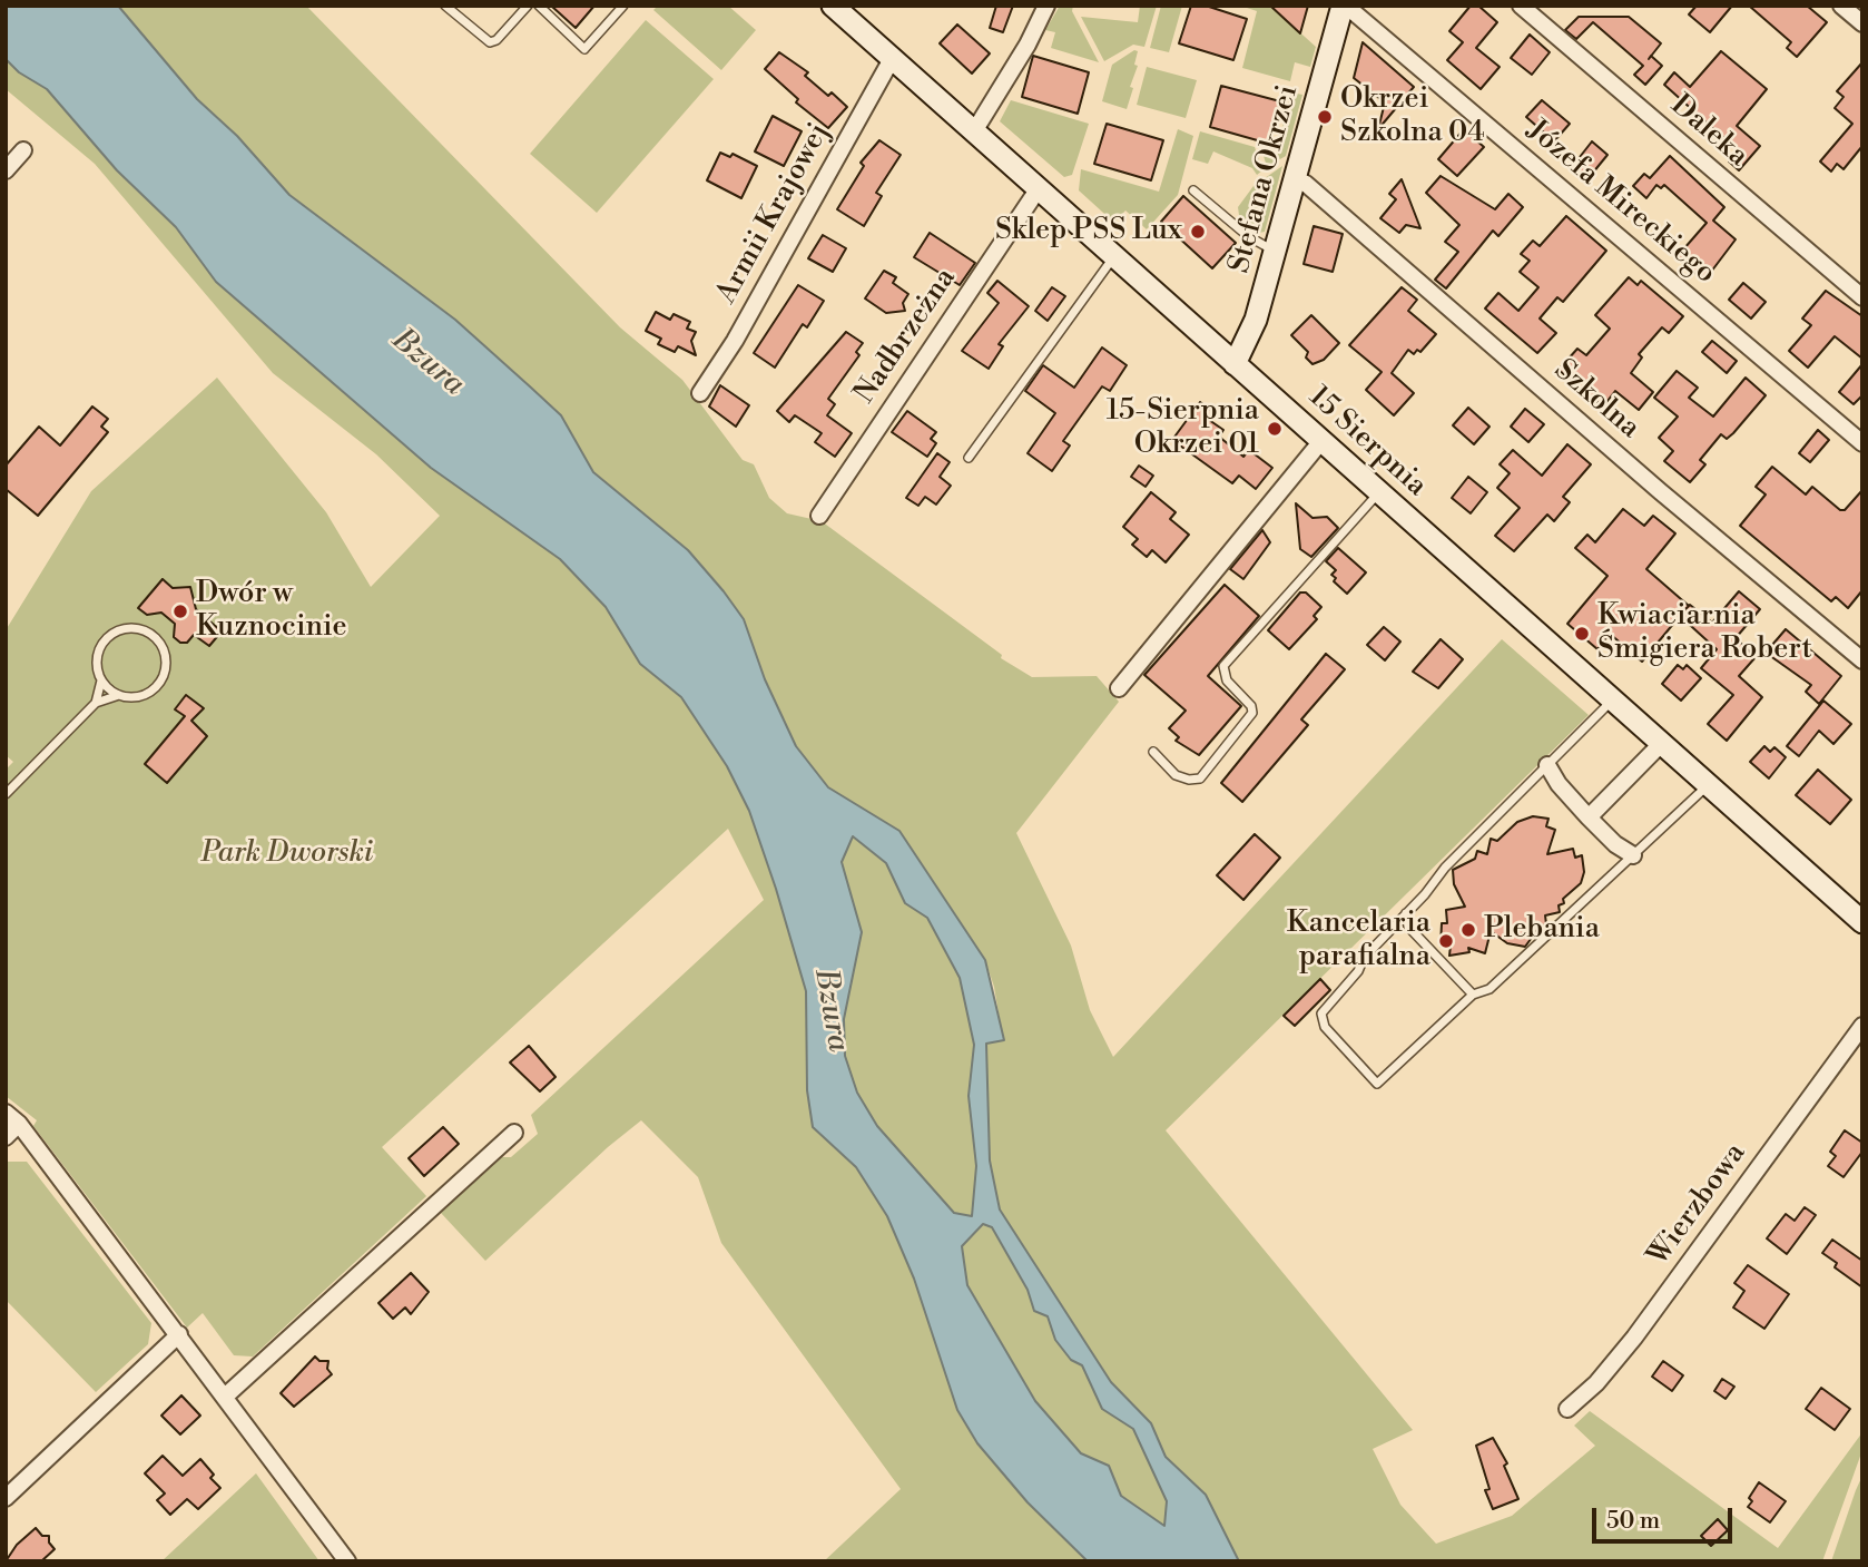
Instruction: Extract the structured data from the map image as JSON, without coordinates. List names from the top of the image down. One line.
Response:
{"streets":{"street":["Daleka","Stefana Okrzei","Józefa Mireckiego","Armii Krajowej","Nadbrzeżna","Szkolna","15 Sierpnia","Wierzbowa"]},"crossings":[["Stefana Okrzei","Józefa Mireckiego"],["Stefana Okrzei","Szkolna"],["Stefana Okrzei","15 Sierpnia"],["Armii Krajowej","15 Sierpnia"],["Nadbrzeżna","15 Sierpnia"]],"water":["Bzura"],"parks":["Park Dworski"],"places":["Okrzei Szkolna 04","Sklep PSS Lux","15-Sierpnia Okrzei 01","Dwór w Kuznocinie","Kwiaciarnia Śmigiera Robert","Plebania","Kancelaria parafialna"],"scale_bar":"50 m"}
